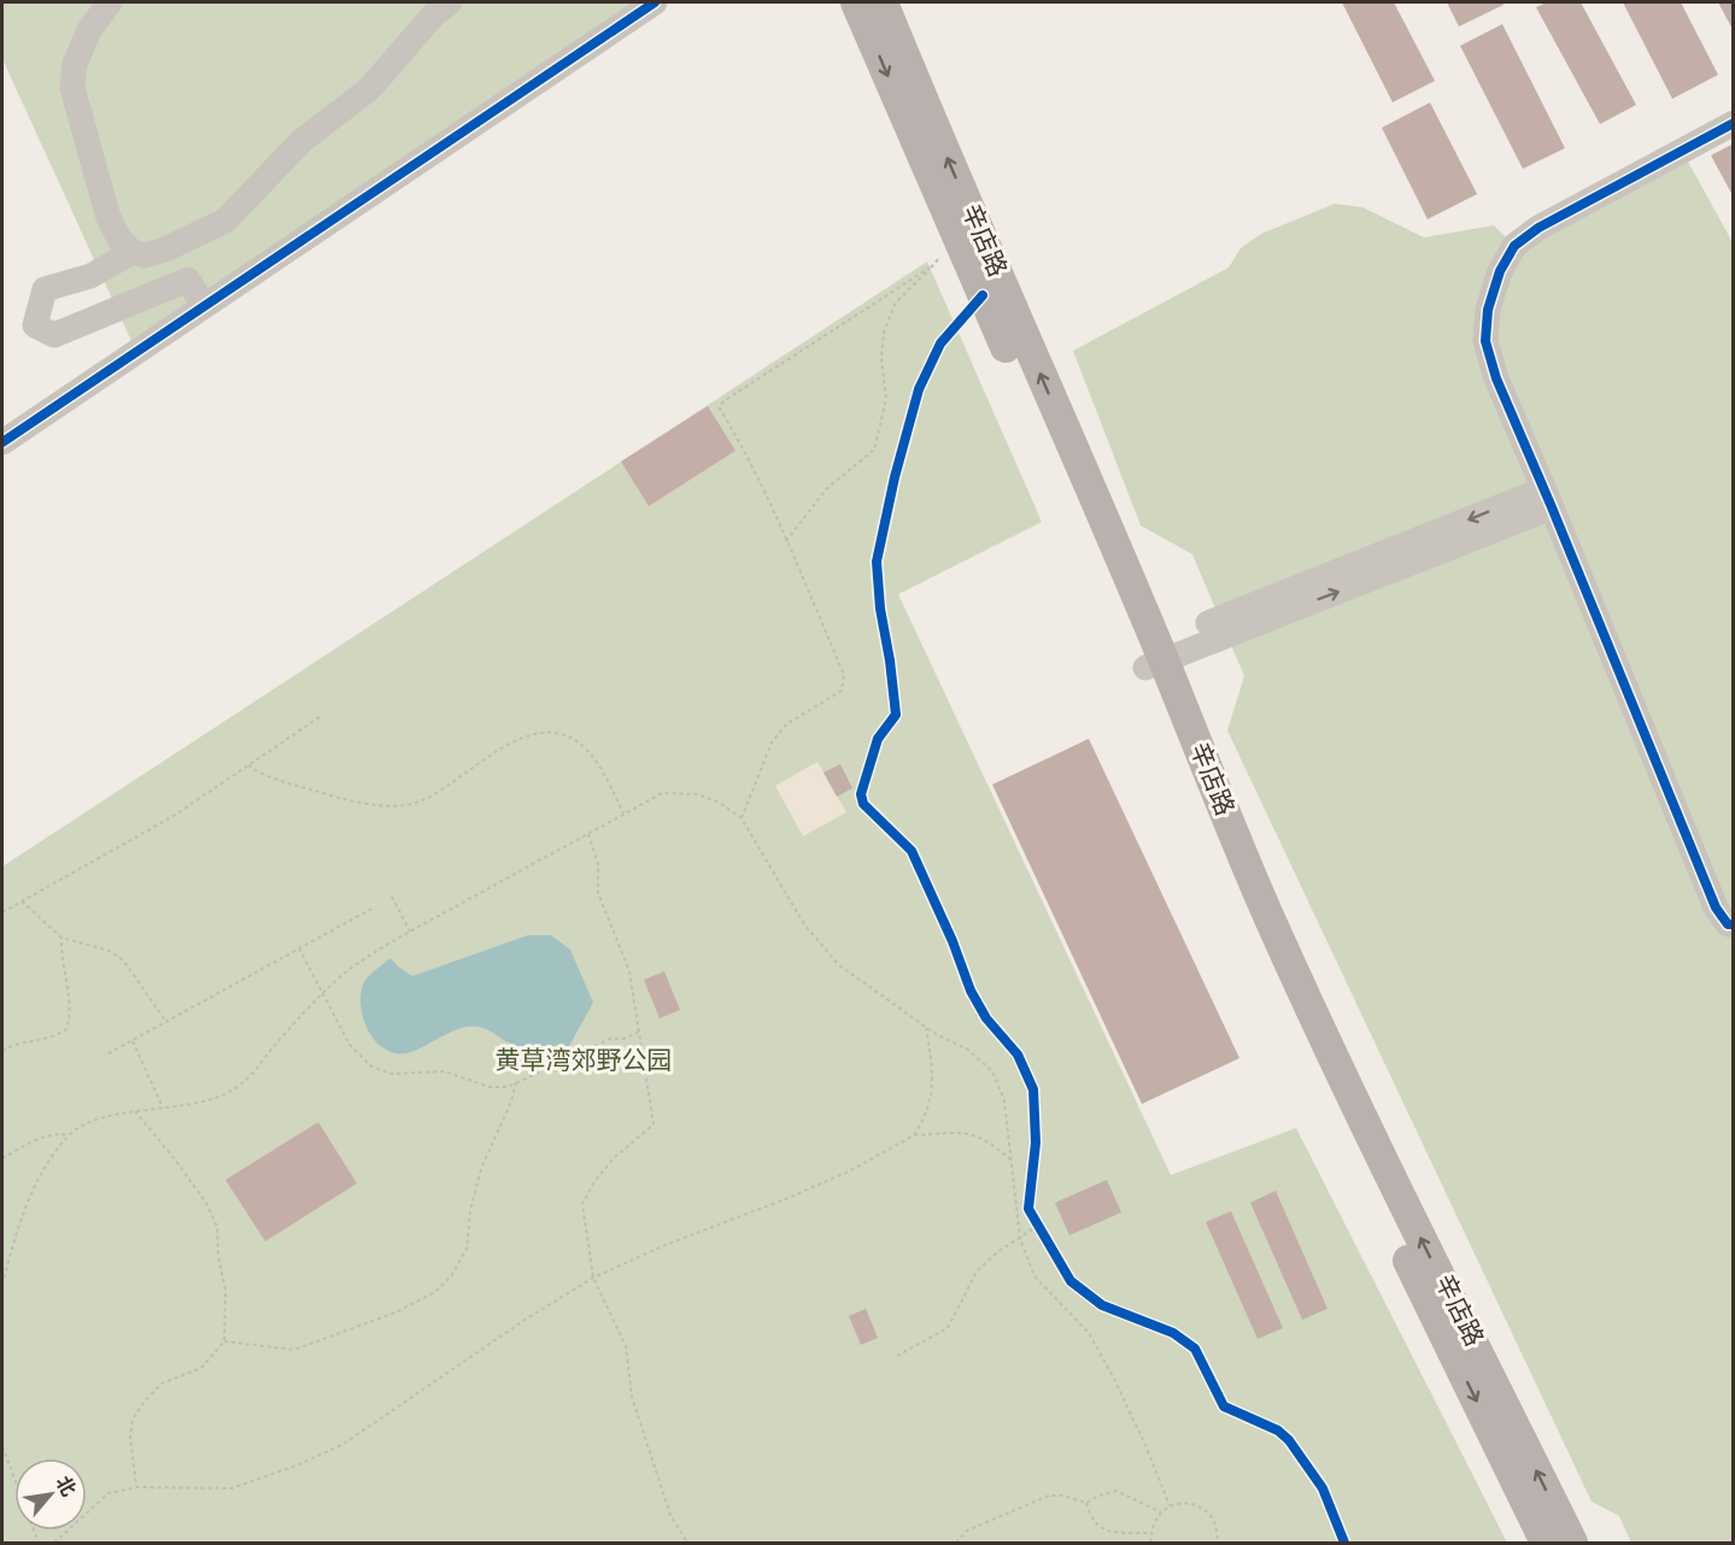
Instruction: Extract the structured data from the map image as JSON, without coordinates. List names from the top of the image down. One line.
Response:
{"streets":{"main road":["辛店路"]},"parks":["黄草湾郊野公园"],"north":"top right"}
